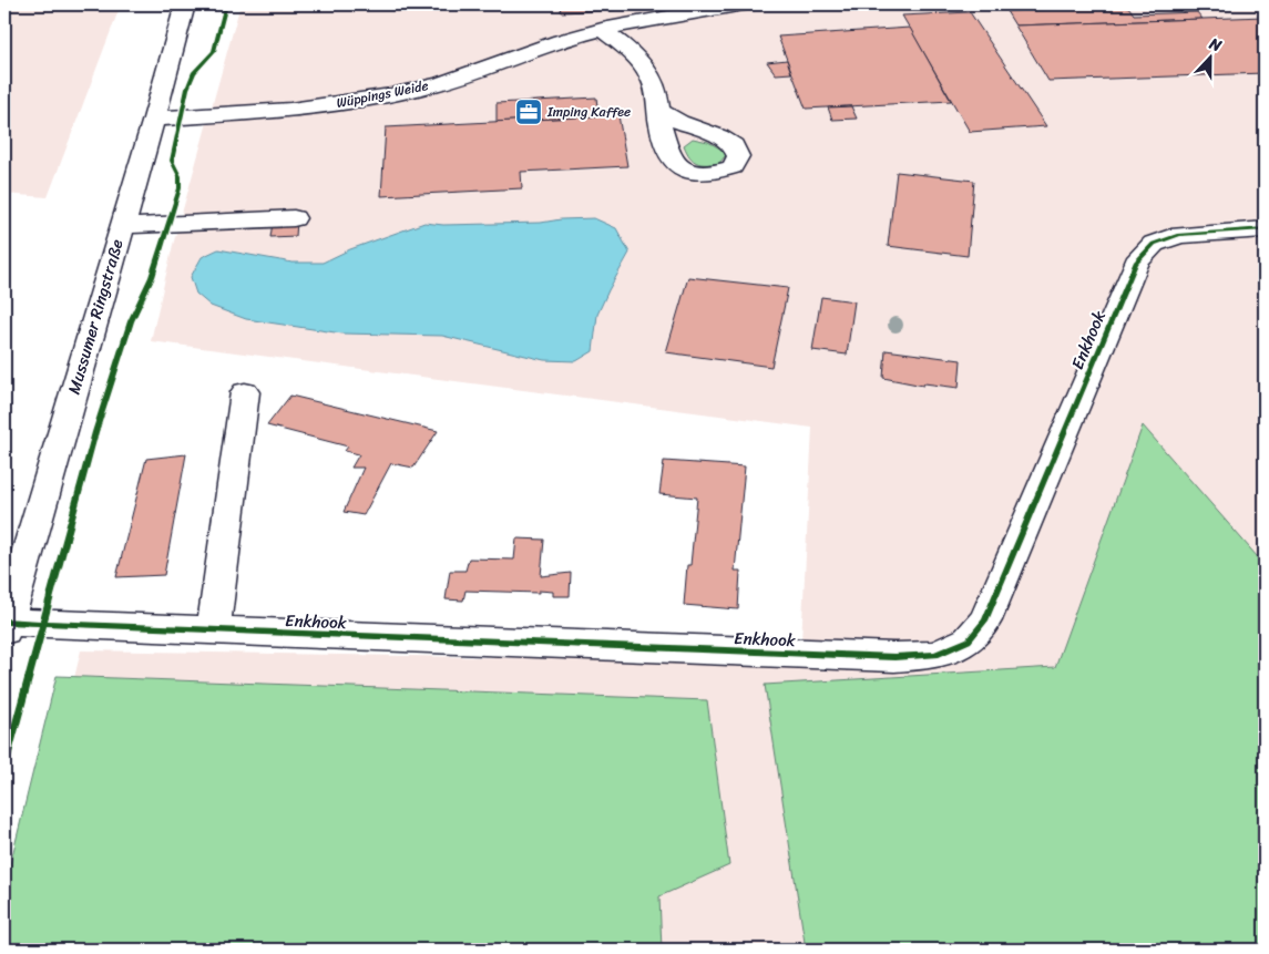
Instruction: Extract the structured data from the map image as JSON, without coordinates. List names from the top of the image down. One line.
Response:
{"streets":{"street":["Wüppings Weide","Mussumer Ringstraße","Enkhook"]},"crossings":[["Wüppings Weide","Mussumer Ringstraße"],["Mussumer Ringstraße","Enkhook"]],"places":{"office":["Imping Kaffee"]},"north":"top"}
